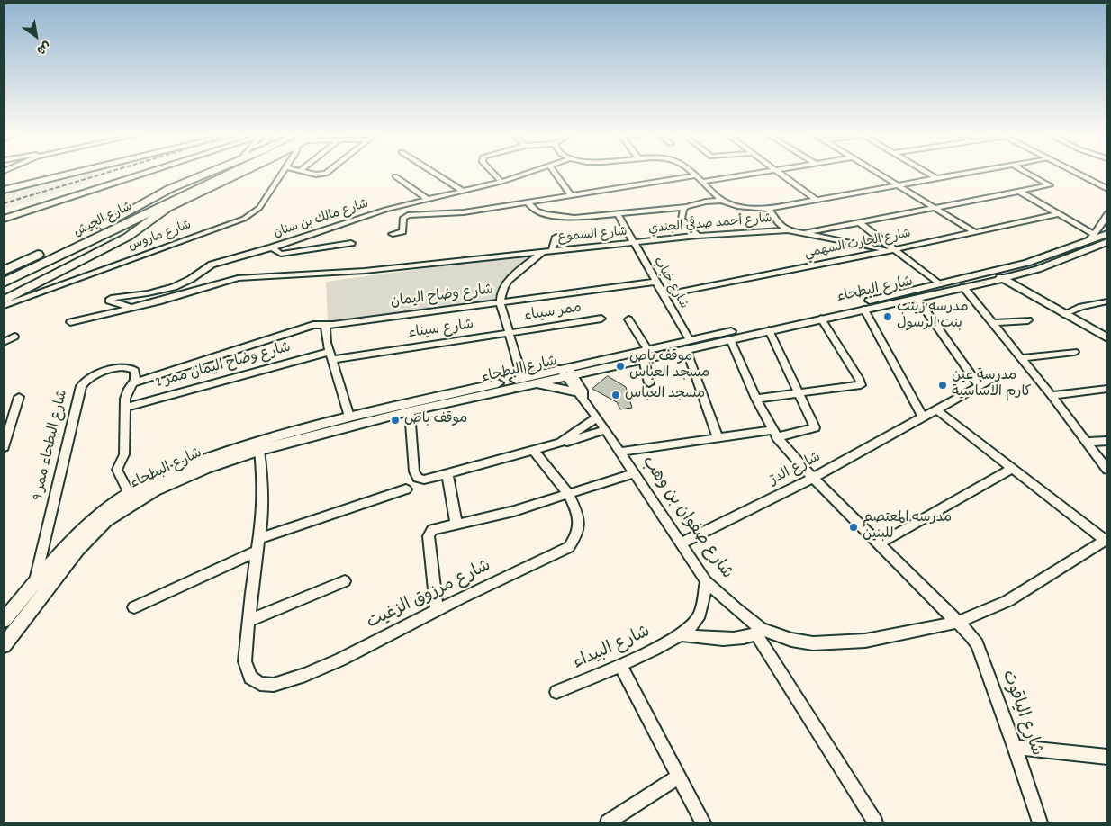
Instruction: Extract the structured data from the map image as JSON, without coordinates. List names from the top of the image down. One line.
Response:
{"streets":{"main road":["شارع الجيش"],"street":["شارع مالك بن سنان","شارع أحمد صدقي الجندي","شارع السموع","شارع ماروس","شارع الحارث السهمي","شارع خباب","شارع البطحاء","شارع وضاح اليمان","ممر سيناء","شارع سيناء","شارع وضاح اليمان ممر 2","شارع البطحاء ممر 9","شارع الدرّ","شارع صفوان بن وهب","شارع مرزوق الزغيت","شارع البيداء","شارع الياقوت"]},"crossings":[["شارع مالك بن سنان","شارع السموع"],["شارع أحمد صدقي الجندي","شارع السموع"],["شارع أحمد صدقي الجندي","شارع الحارث السهمي"],["شارع أحمد صدقي الجندي","شارع خباب"],["شارع السموع","شارع خباب"],["شارع السموع","شارع وضاح اليمان"],["شارع الحارث السهمي","شارع خباب"],["شارع خباب","شارع البطحاء"],["شارع خباب","شارع وضاح اليمان"],["شارع البطحاء","شارع البطحاء ممر 9"],["شارع البطحاء","شارع صفوان بن وهب"],["شارع البطحاء","شارع مرزوق الزغيت"],["شارع البطحاء","شارع الياقوت"],["شارع وضاح اليمان","شارع البطحاء ممر 9"],["ممر سيناء","شارع سيناء"],["شارع سيناء","شارع وضاح اليمان ممر 2"],["شارع الدرّ","شارع صفوان بن وهب"],["شارع الدرّ","شارع الياقوت"],["شارع صفوان بن وهب","شارع البيداء"],["شارع صفوان بن وهب","شارع الياقوت"]],"places":["مدرسه زينب بنت الرسول","موقف باص مسجد العباس","مدرسة عين كارم الاساسية","مسجد العباس","موقف باص","مدرسه المعتصم للبنين"],"north":"bottom right"}
